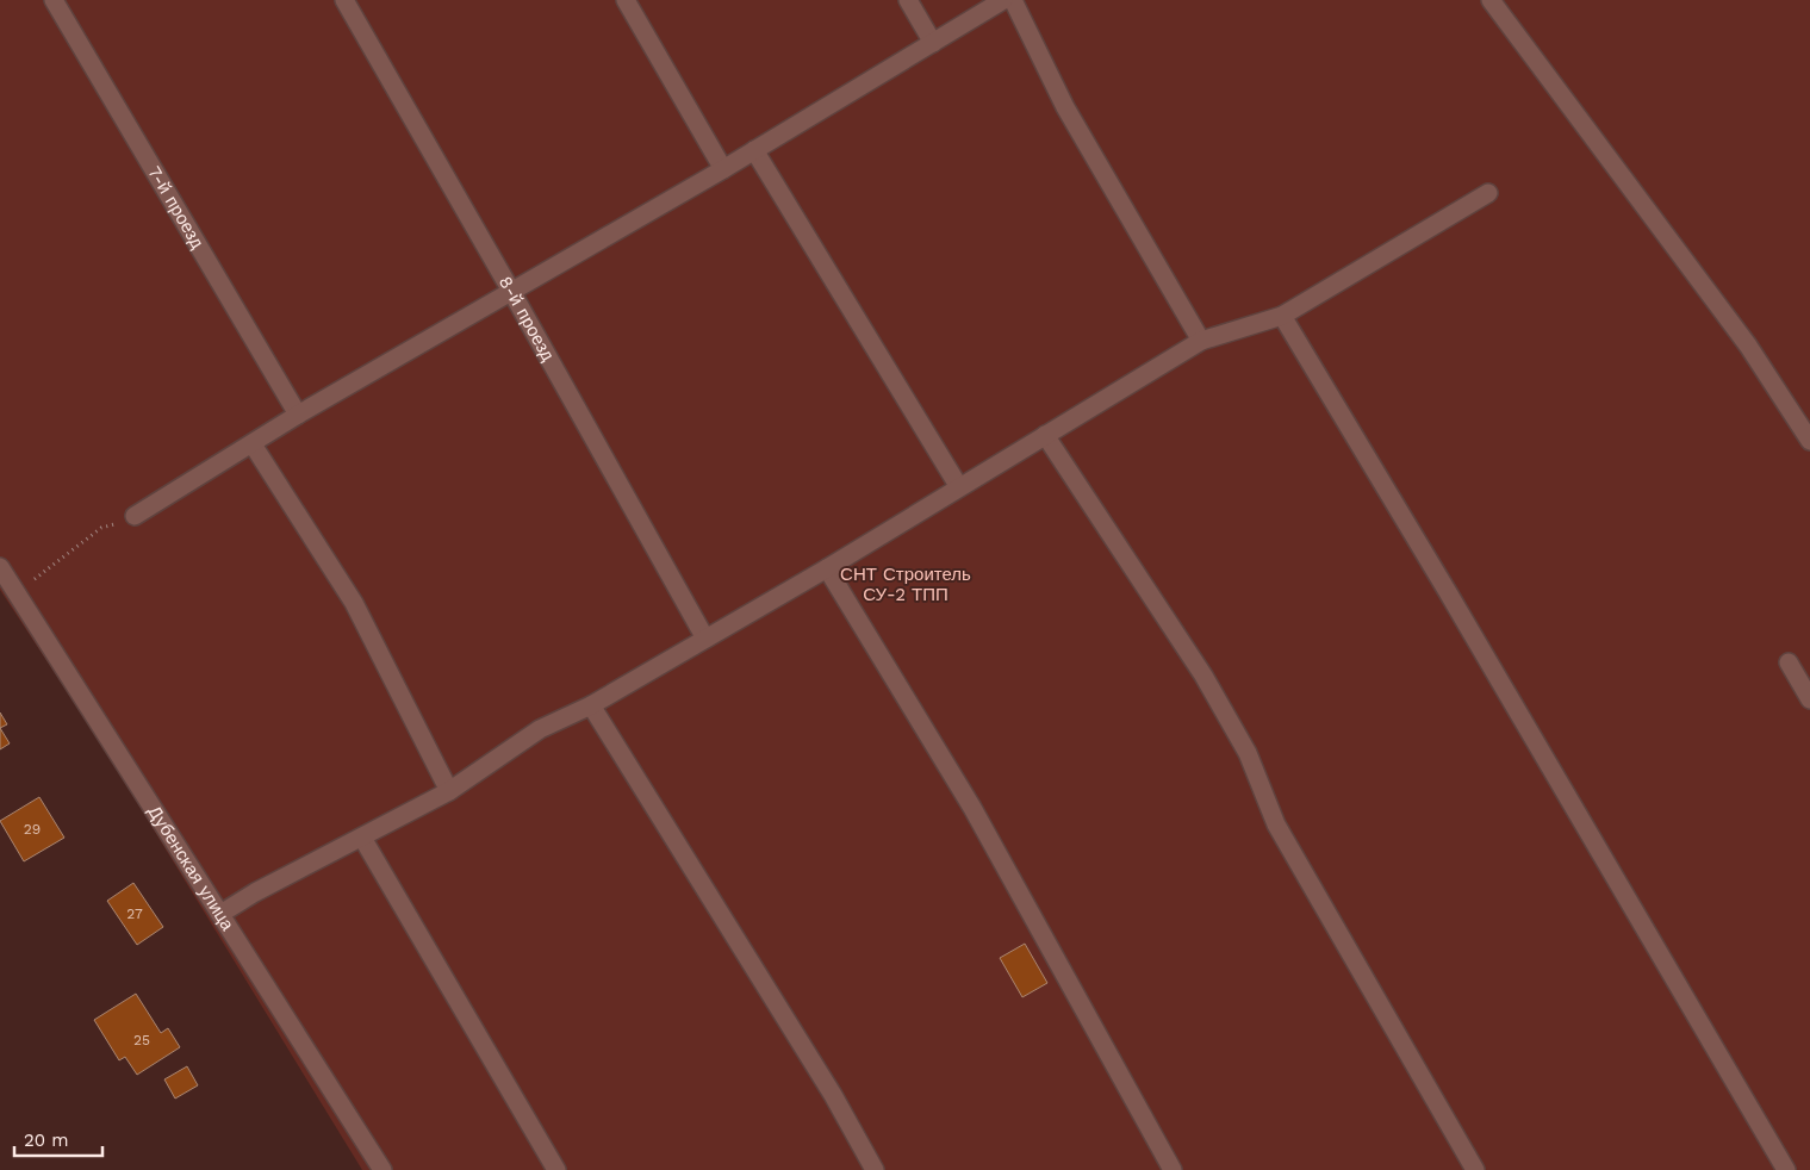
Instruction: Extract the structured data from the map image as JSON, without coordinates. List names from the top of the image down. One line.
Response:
{"streets":{"street":["7-й проезд","8-й проезд","Дубенская улица"]},"parks":["СНТ Строитель СУ-2 ТПП"],"house_numbers":["29","27","25"],"scale_bar":"20 m"}
